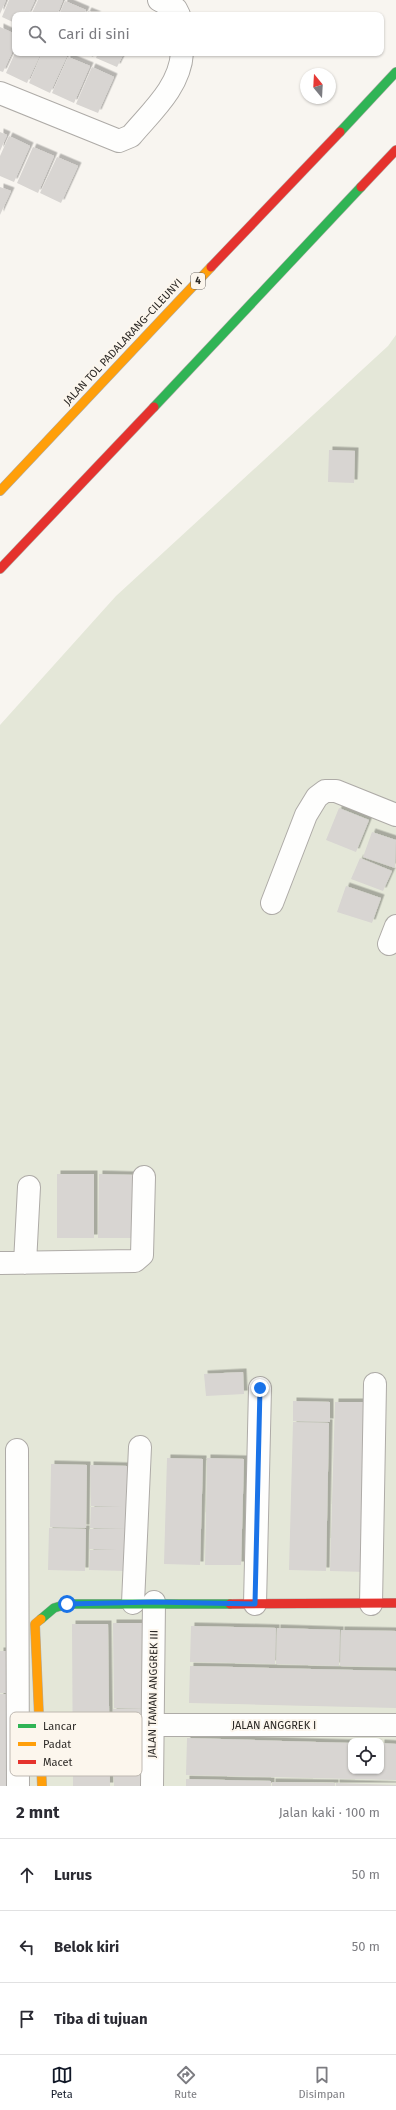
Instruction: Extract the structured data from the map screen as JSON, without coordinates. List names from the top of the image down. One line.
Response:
{"streets":{"main road":["4","JALAN TOL PADALARANG–CILEUNYI"],"street":["JALAN TAMAN ANGGREK III","JALAN ANGGREK I"]},"crossings":[["JALAN TAMAN ANGGREK III","JALAN ANGGREK I"]],"legend":["Lancar","Padat","Macet"],"north":"top","page":{"search":"Cari di sini","heading":["2 mnt","Jalan kaki · 100 m"],"list":[["Lurus","50 m"],["Belok kiri","50 m"],"Tiba di tujuan"],"nav":["Peta","Rute","Disimpan"]}}
